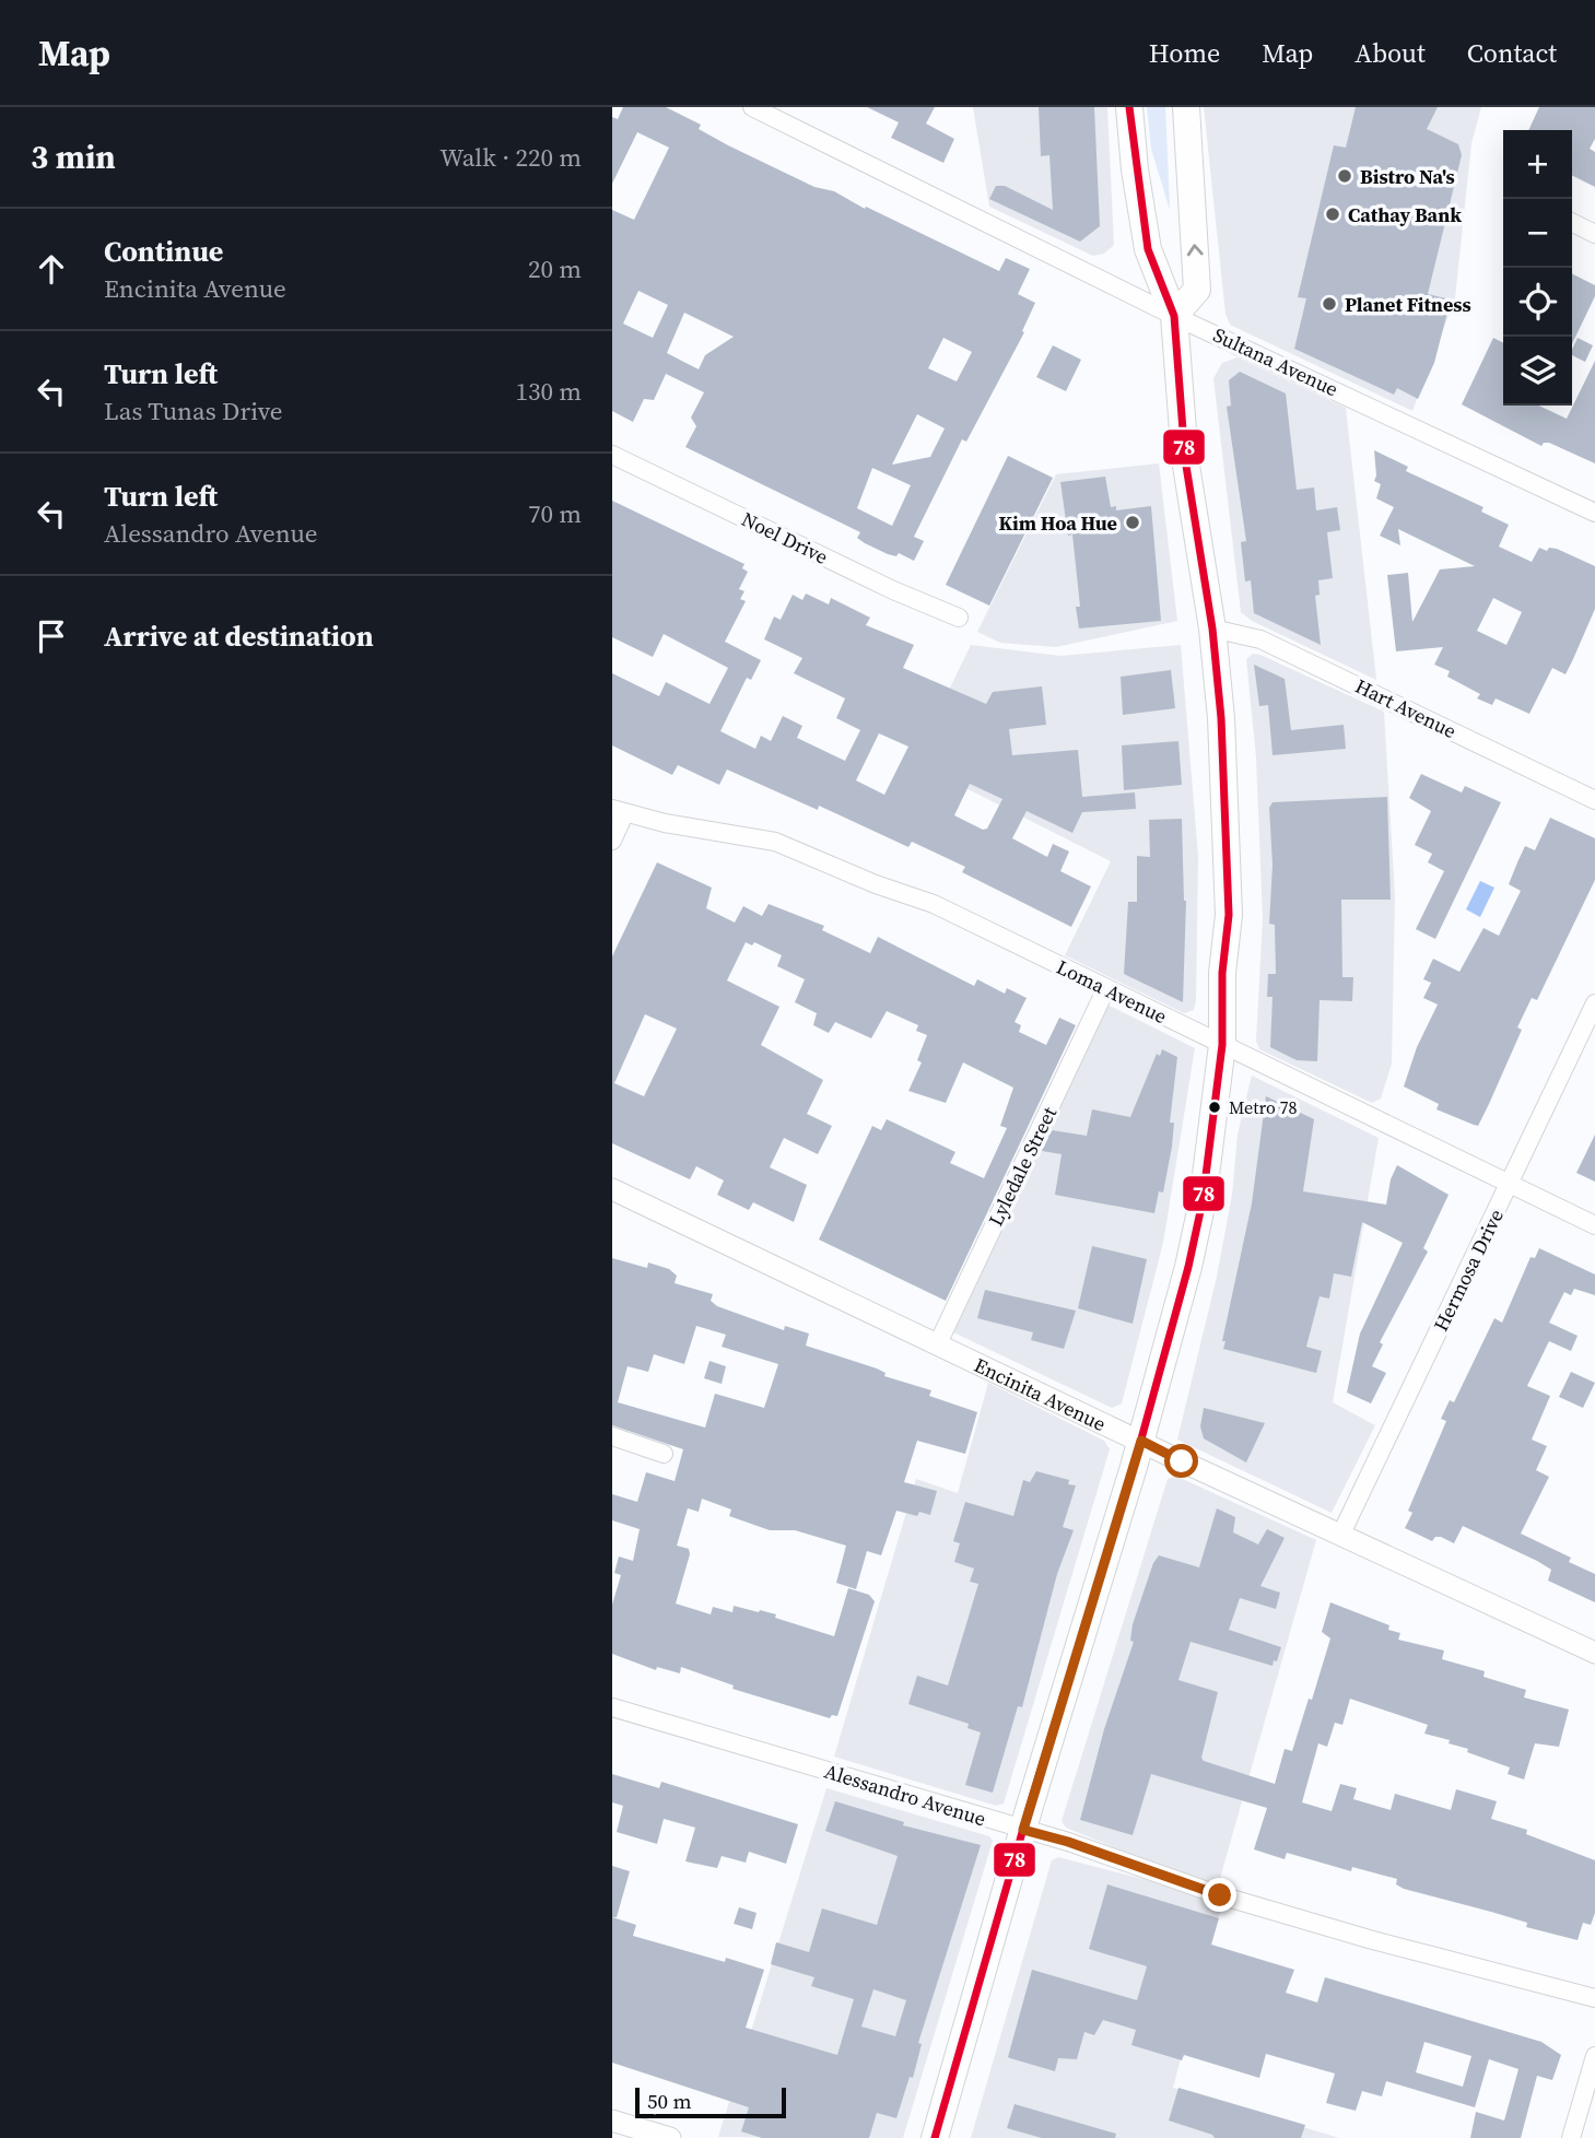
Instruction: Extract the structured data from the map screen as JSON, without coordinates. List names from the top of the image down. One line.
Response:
{"streets":{"street":["Sultana Avenue","Noel Drive","Hart Avenue","Loma Avenue","Lyledale Street","Hermosa Drive","Encinita Avenue","Alessandro Avenue"]},"crossings":[["Loma Avenue","Lyledale Street"],["Loma Avenue","Hermosa Drive"],["Lyledale Street","Encinita Avenue"],["Hermosa Drive","Encinita Avenue"]],"places":["Bistro Na's","Cathay Bank","Planet Fitness","Kim Hoa Hue","Metro 78"],"lines":["transit line 78"],"scale_bar":"50 m","page":{"header":"Map","nav":["Home","Map","About","Contact"],"heading":["3 min","Walk · 220 m"],"map_buttons":["+","−"],"list":[["Continue","Encinita Avenue","20 m"],["Turn left","Las Tunas Drive","130 m"],["Turn left","Alessandro Avenue","70 m"],"Arrive at destination"],"scale":"50 m"}}
